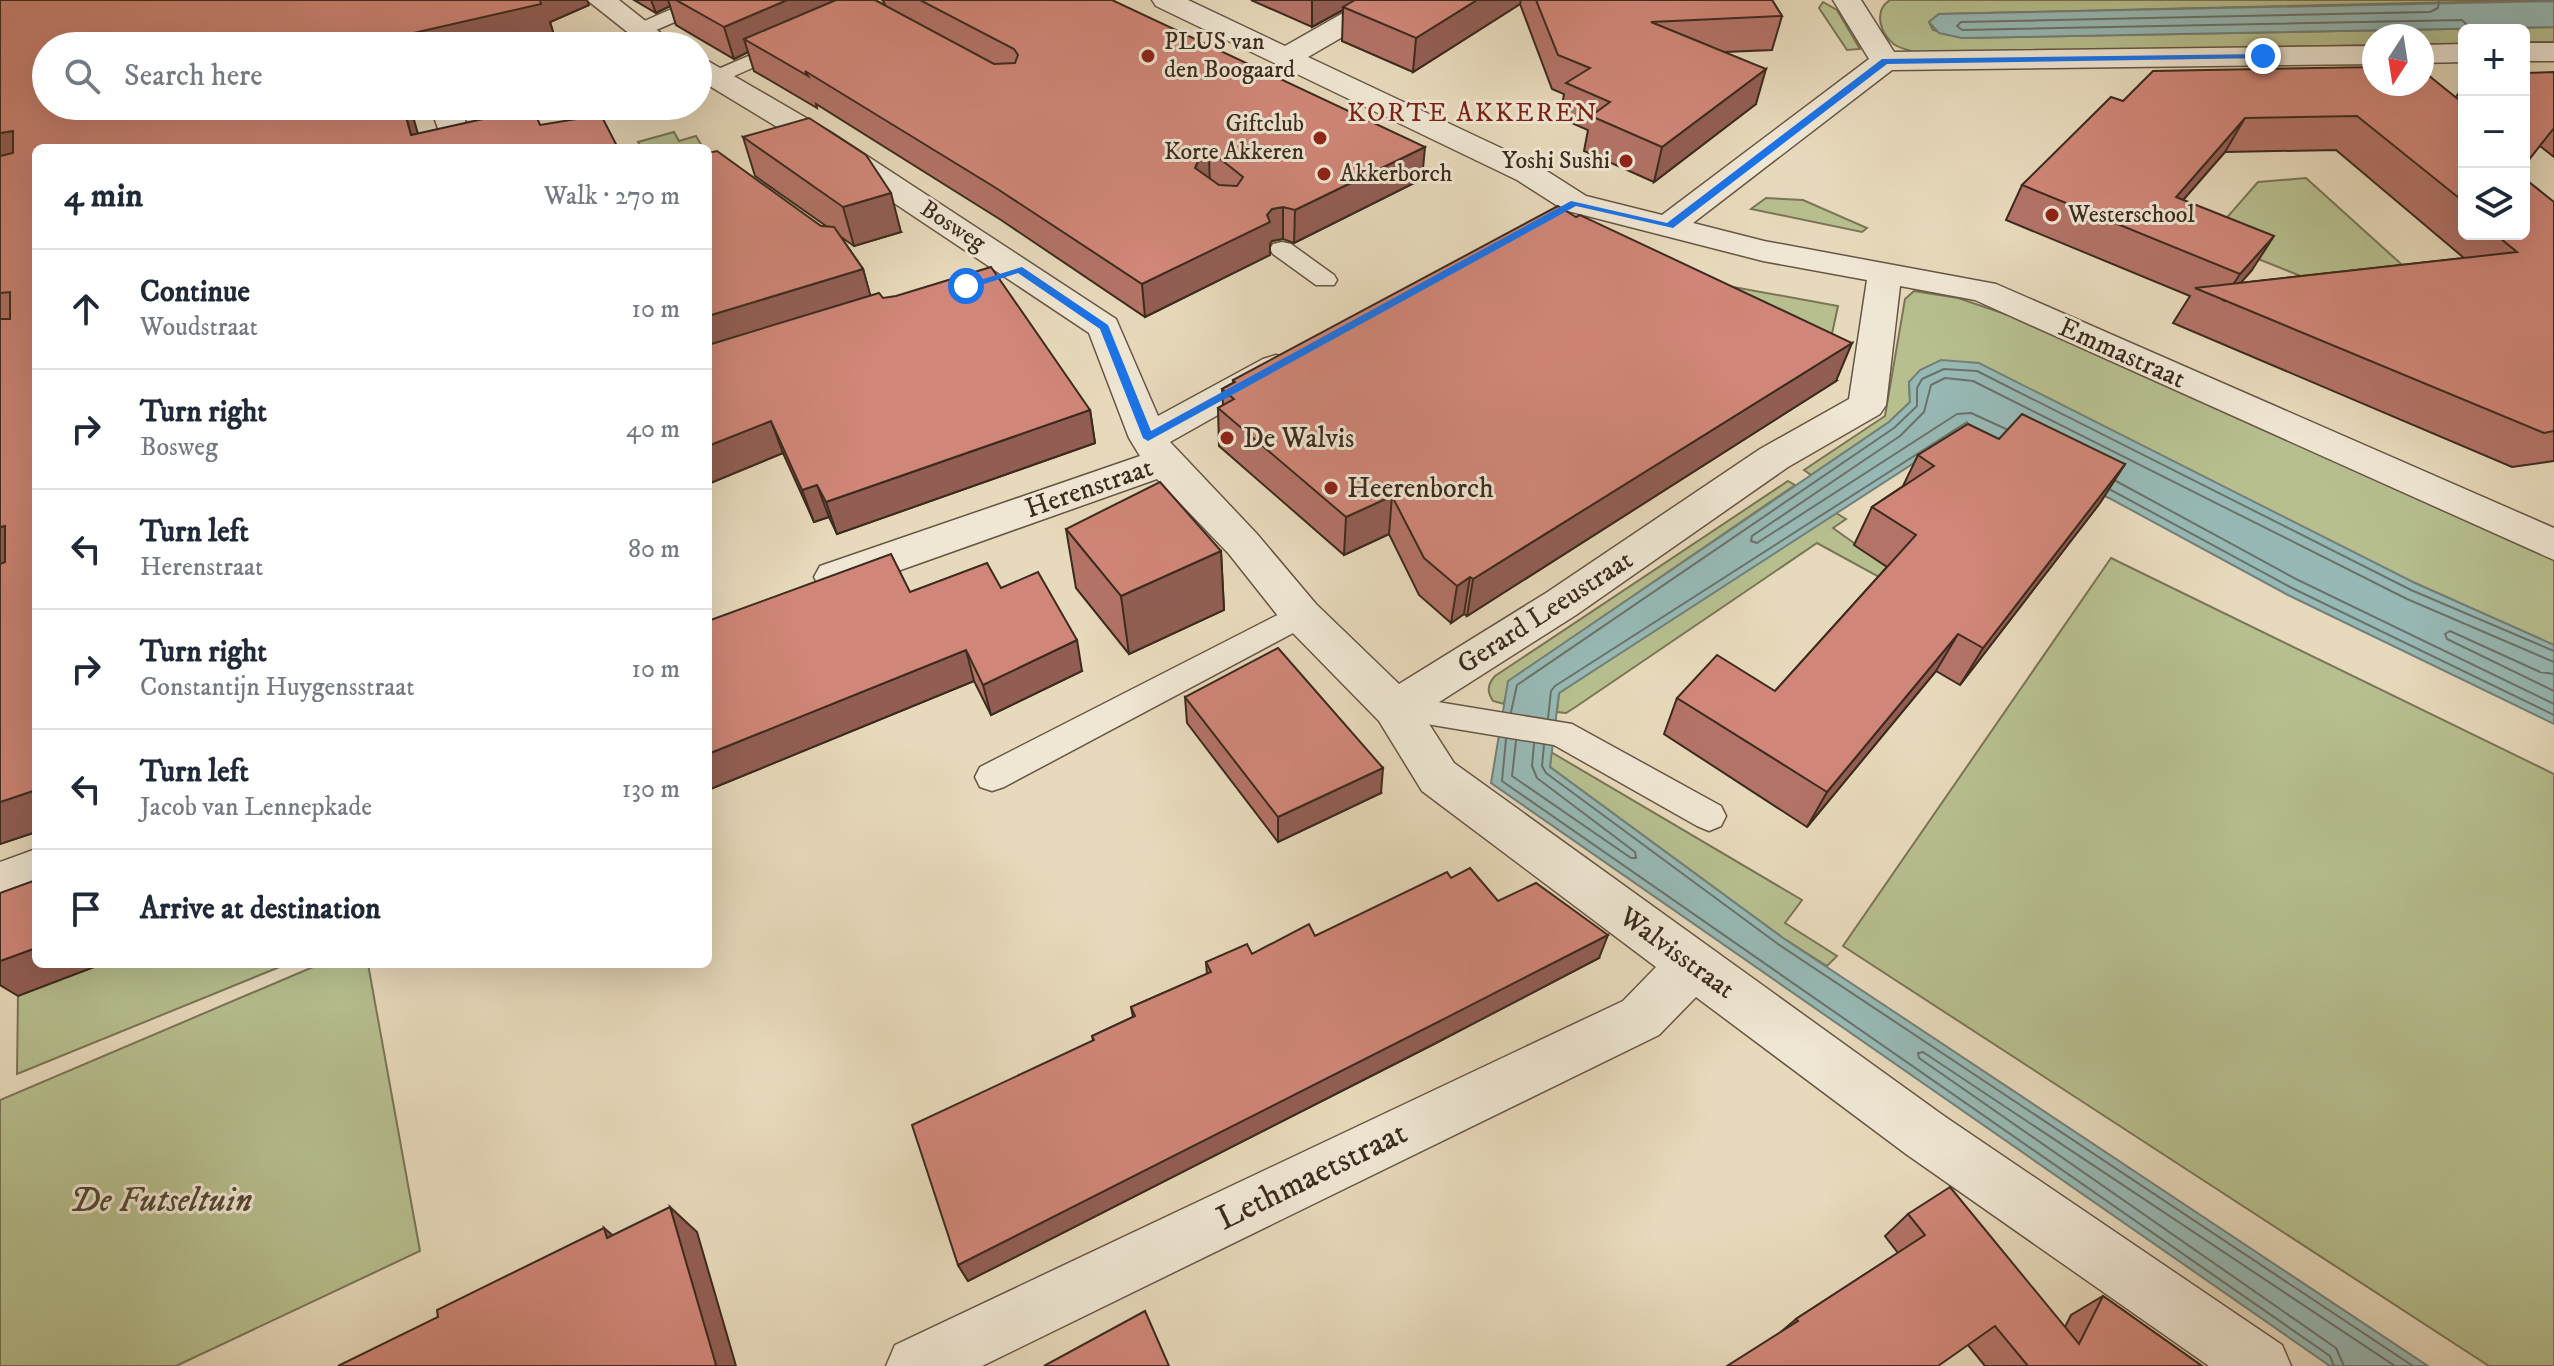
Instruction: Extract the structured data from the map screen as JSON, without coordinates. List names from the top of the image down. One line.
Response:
{"streets":{"street":["Bosweg","Emmastraat","Herenstraat","Gerard Leeustraat","Walvisstraat","Lethmaetstraat"]},"crossings":[["Bosweg","Herenstraat"],["Bosweg","Walvisstraat"],["Emmastraat","Gerard Leeustraat"],["Herenstraat","Walvisstraat"],["Gerard Leeustraat","Walvisstraat"],["Walvisstraat","Lethmaetstraat"]],"districts":["KORTE AKKEREN"],"parks":["De Futseltuin"],"places":["PLUS van den Boogaard","Giftclub Korte Akkeren","Yoshi Sushi","Akkerborch","Westerschool","De Walvis","Heerenborch"],"north":"bottom","page":{"map_buttons":["+","−"],"search":"Search here","heading":["4 min","Walk · 270 m"],"list":[["Continue","Woudstraat","10 m"],["Turn right","Bosweg","40 m"],["Turn left","Herenstraat","80 m"],["Turn right","Constantijn Huygensstraat","10 m"],["Turn left","Jacob van Lennepkade","130 m"],"Arrive at destination"]}}
